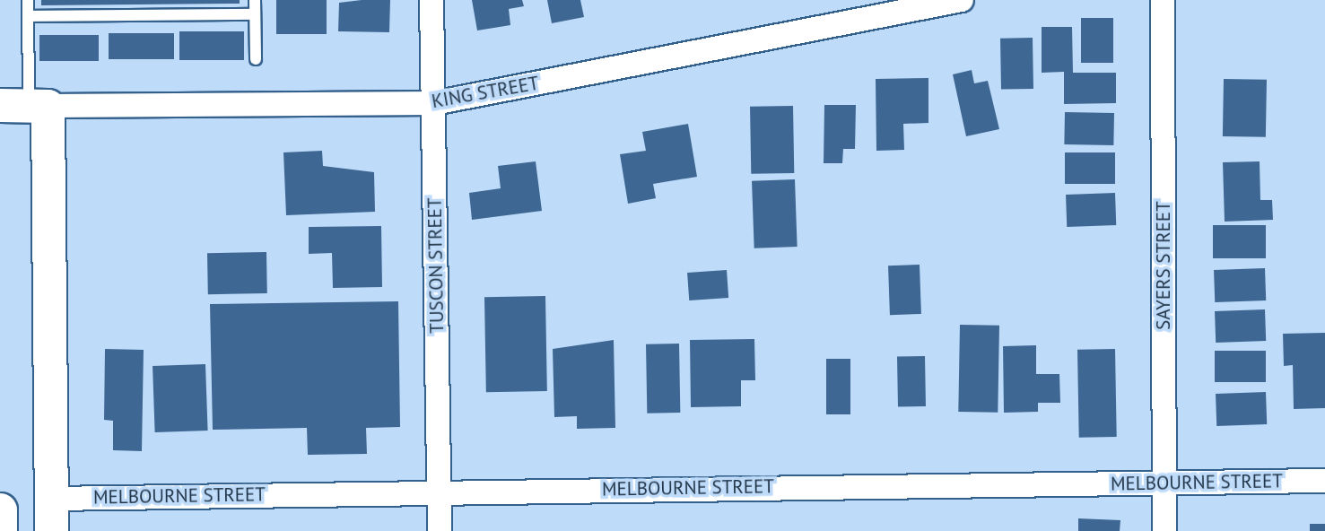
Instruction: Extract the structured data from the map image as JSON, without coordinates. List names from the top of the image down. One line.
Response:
{"streets":{"street":["KING STREET","TUSCON STREET","SAYERS STREET","MELBOURNE STREET"]},"crossings":[["KING STREET","TUSCON STREET"],["TUSCON STREET","MELBOURNE STREET"],["SAYERS STREET","MELBOURNE STREET"]]}
